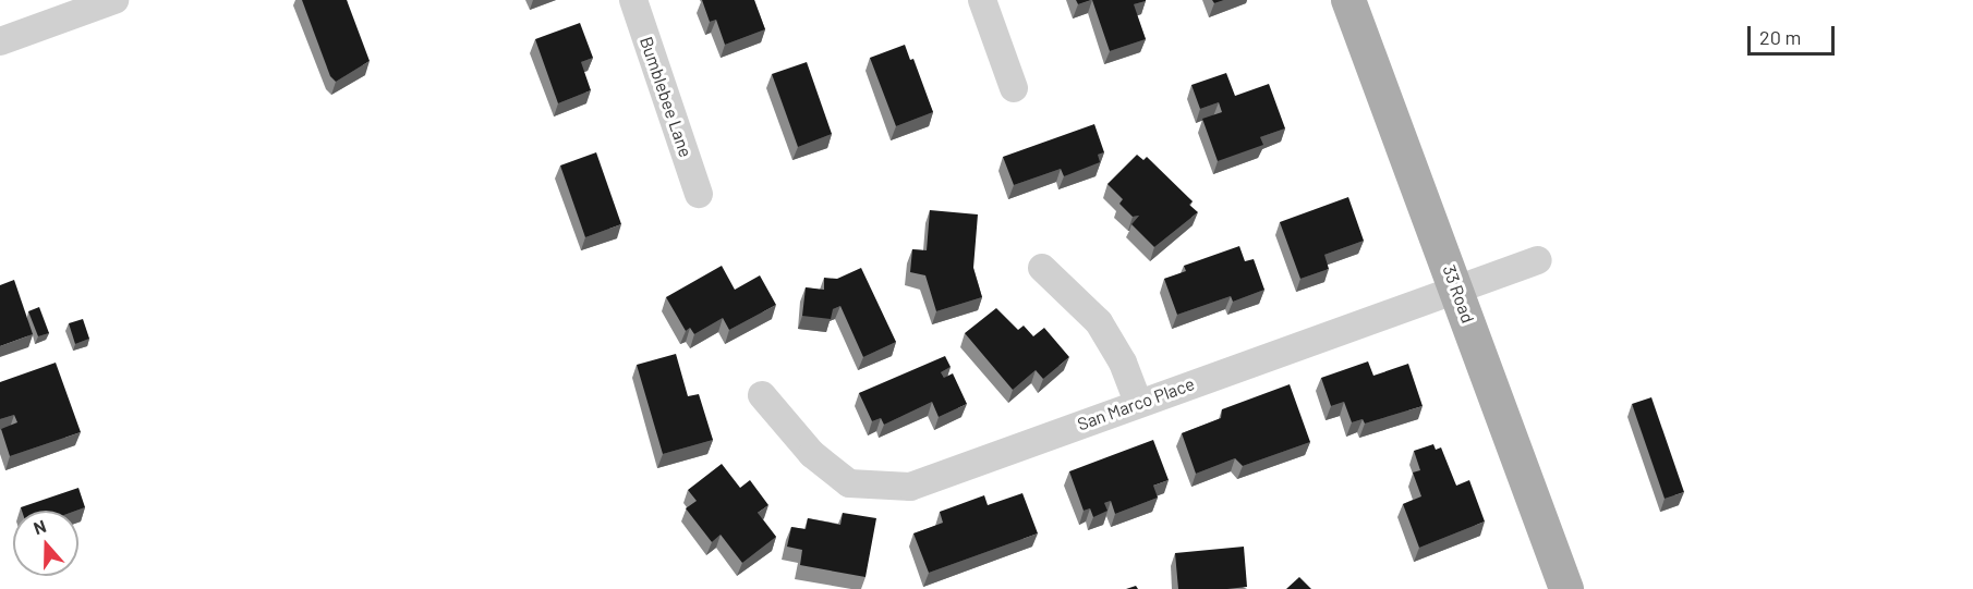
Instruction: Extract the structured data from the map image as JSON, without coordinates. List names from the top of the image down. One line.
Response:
{"streets":{"main road":["33 Road"],"street":["Bumblebee Lane","San Marco Place"]},"crossings":[["33 Road","San Marco Place"]],"scale_bar":"20 m","north":"top"}
